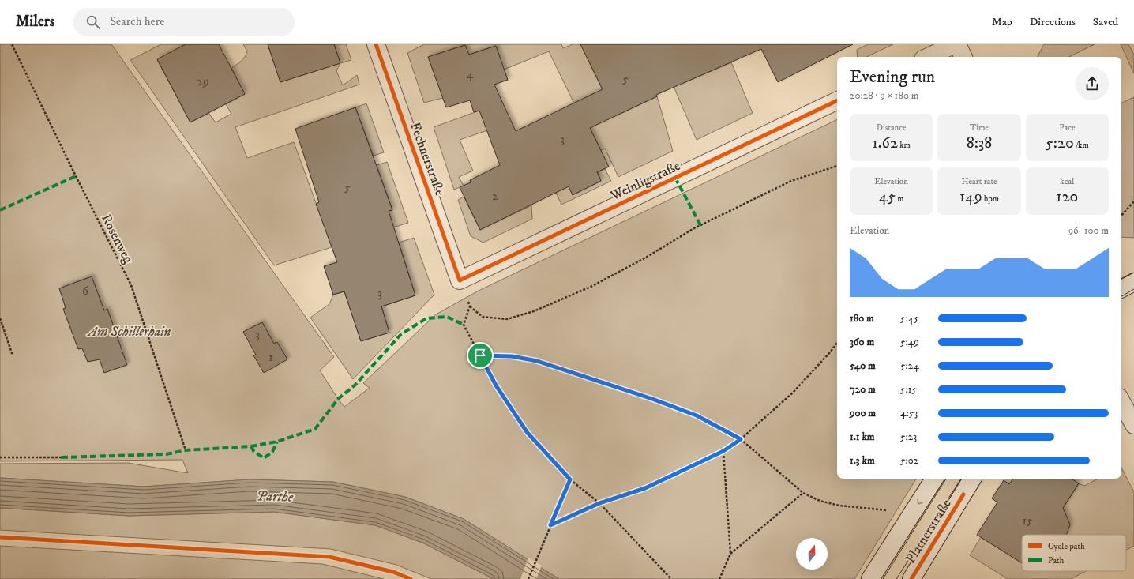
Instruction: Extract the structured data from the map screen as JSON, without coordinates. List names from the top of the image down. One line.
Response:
{"streets":{"street":["Fechnerstraße","Weinligstraße","Platnerstraße"],"path":["Rosenweg"]},"crossings":[["Fechnerstraße","Weinligstraße"]],"water":["Parthe"],"parks":["Am Schillerhain"],"house_numbers":["4","5","29","3","5","2","6","3","3","1","15"],"legend":["Cycle path","Path"],"north":"top","page":{"header":"Milers","search":"Search here","nav":["Map","Directions","Saved"],"heading":["Evening run","20:28 · 9 × 180 m"],"stats":[["Distance","1.62 km"],["Time","8:38"],["Pace","5:20 /km"],["Elevation","45 m"],["Heart rate","149 bpm"],["kcal","120"]],"chart":["Elevation","96–100 m"],"list":[{"name":"180 m","note":"5:45"},{"name":"360 m","note":"5:49"},{"name":"540 m","note":"5:24"},{"name":"720 m","note":"5:15"},{"name":"900 m","note":"4:53"},{"name":"1.1 km","note":"5:23"},{"name":"1.3 km","note":"5:02"}]}}
